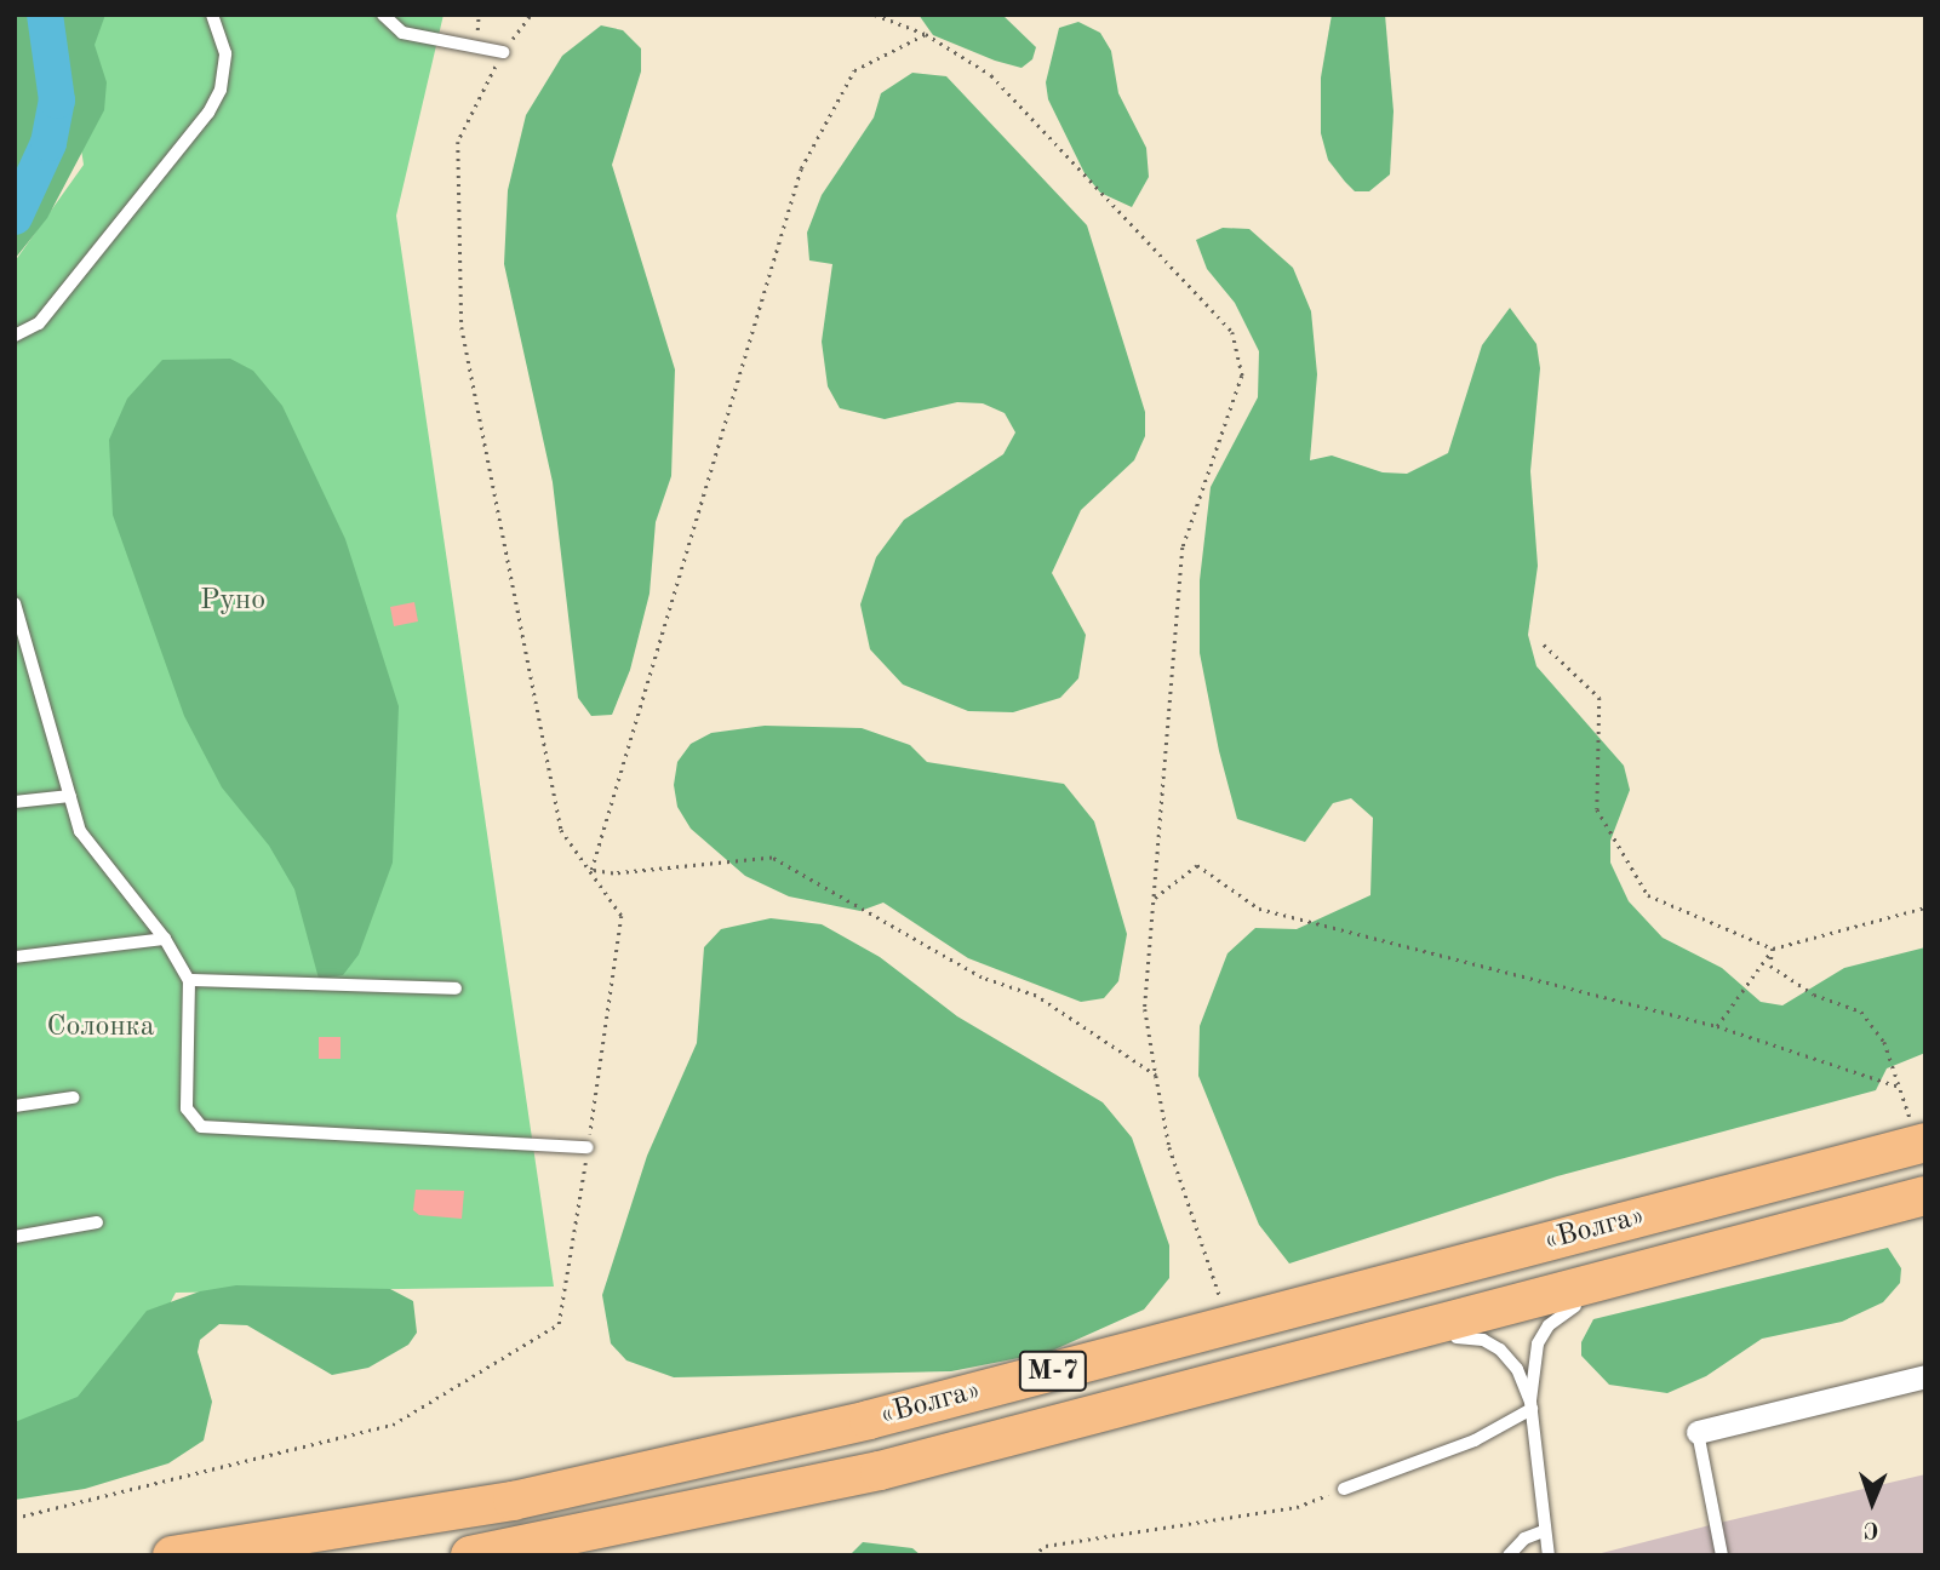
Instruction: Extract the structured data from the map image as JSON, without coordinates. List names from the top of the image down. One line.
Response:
{"streets":{"highway":["«Волга»","М-7"]},"parks":["Руно","Солонка"],"north":"bottom"}
